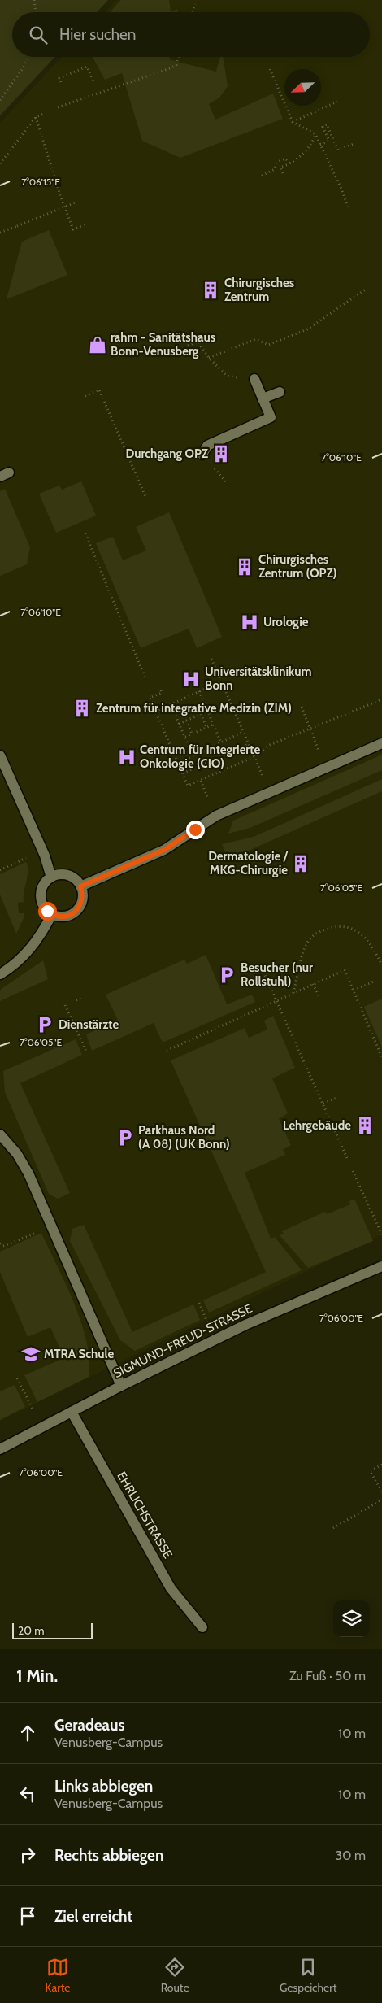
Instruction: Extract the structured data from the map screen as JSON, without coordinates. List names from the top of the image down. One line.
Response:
{"streets":{"street":["SIGMUND-FREUD-STRASSE","EHRLICHSTRASSE"]},"crossings":[["SIGMUND-FREUD-STRASSE","EHRLICHSTRASSE"]],"places":{"building":["Chirurgisches Zentrum","Durchgang OPZ","Chirurgisches Zentrum (OPZ)","Zentrum für integrative Medizin (ZIM)","Dermatologie / MKG-Chirurgie","Lehrgebäude"],"shop":["rahm - Sanitätshaus Bonn-Venusberg"],"hospital":["Urologie","Universitätsklinikum Bonn","Centrum für Integrierte Onkologie (CIO)"],"parking":["Besucher (nur Rollstuhl)","Dienstärzte","Parkhaus Nord (A 08) (UK Bonn)"],"school or university":["MTRA Schule"]},"scale_bar":"20 m","north":"bottom left","page":{"search":"Hier suchen","scale":"20 m","heading":["1 Min.","Zu Fuß · 50 m"],"list":[["Geradeaus","Venusberg-Campus","10 m"],["Links abbiegen","Venusberg-Campus","10 m"],["Rechts abbiegen","30 m"],"Ziel erreicht"],"nav":["Karte","Route","Gespeichert"]},"coordinates":["7°06'15\"E","7°06'10\"E","7°06'05\"E","7°06'00\"E"]}
